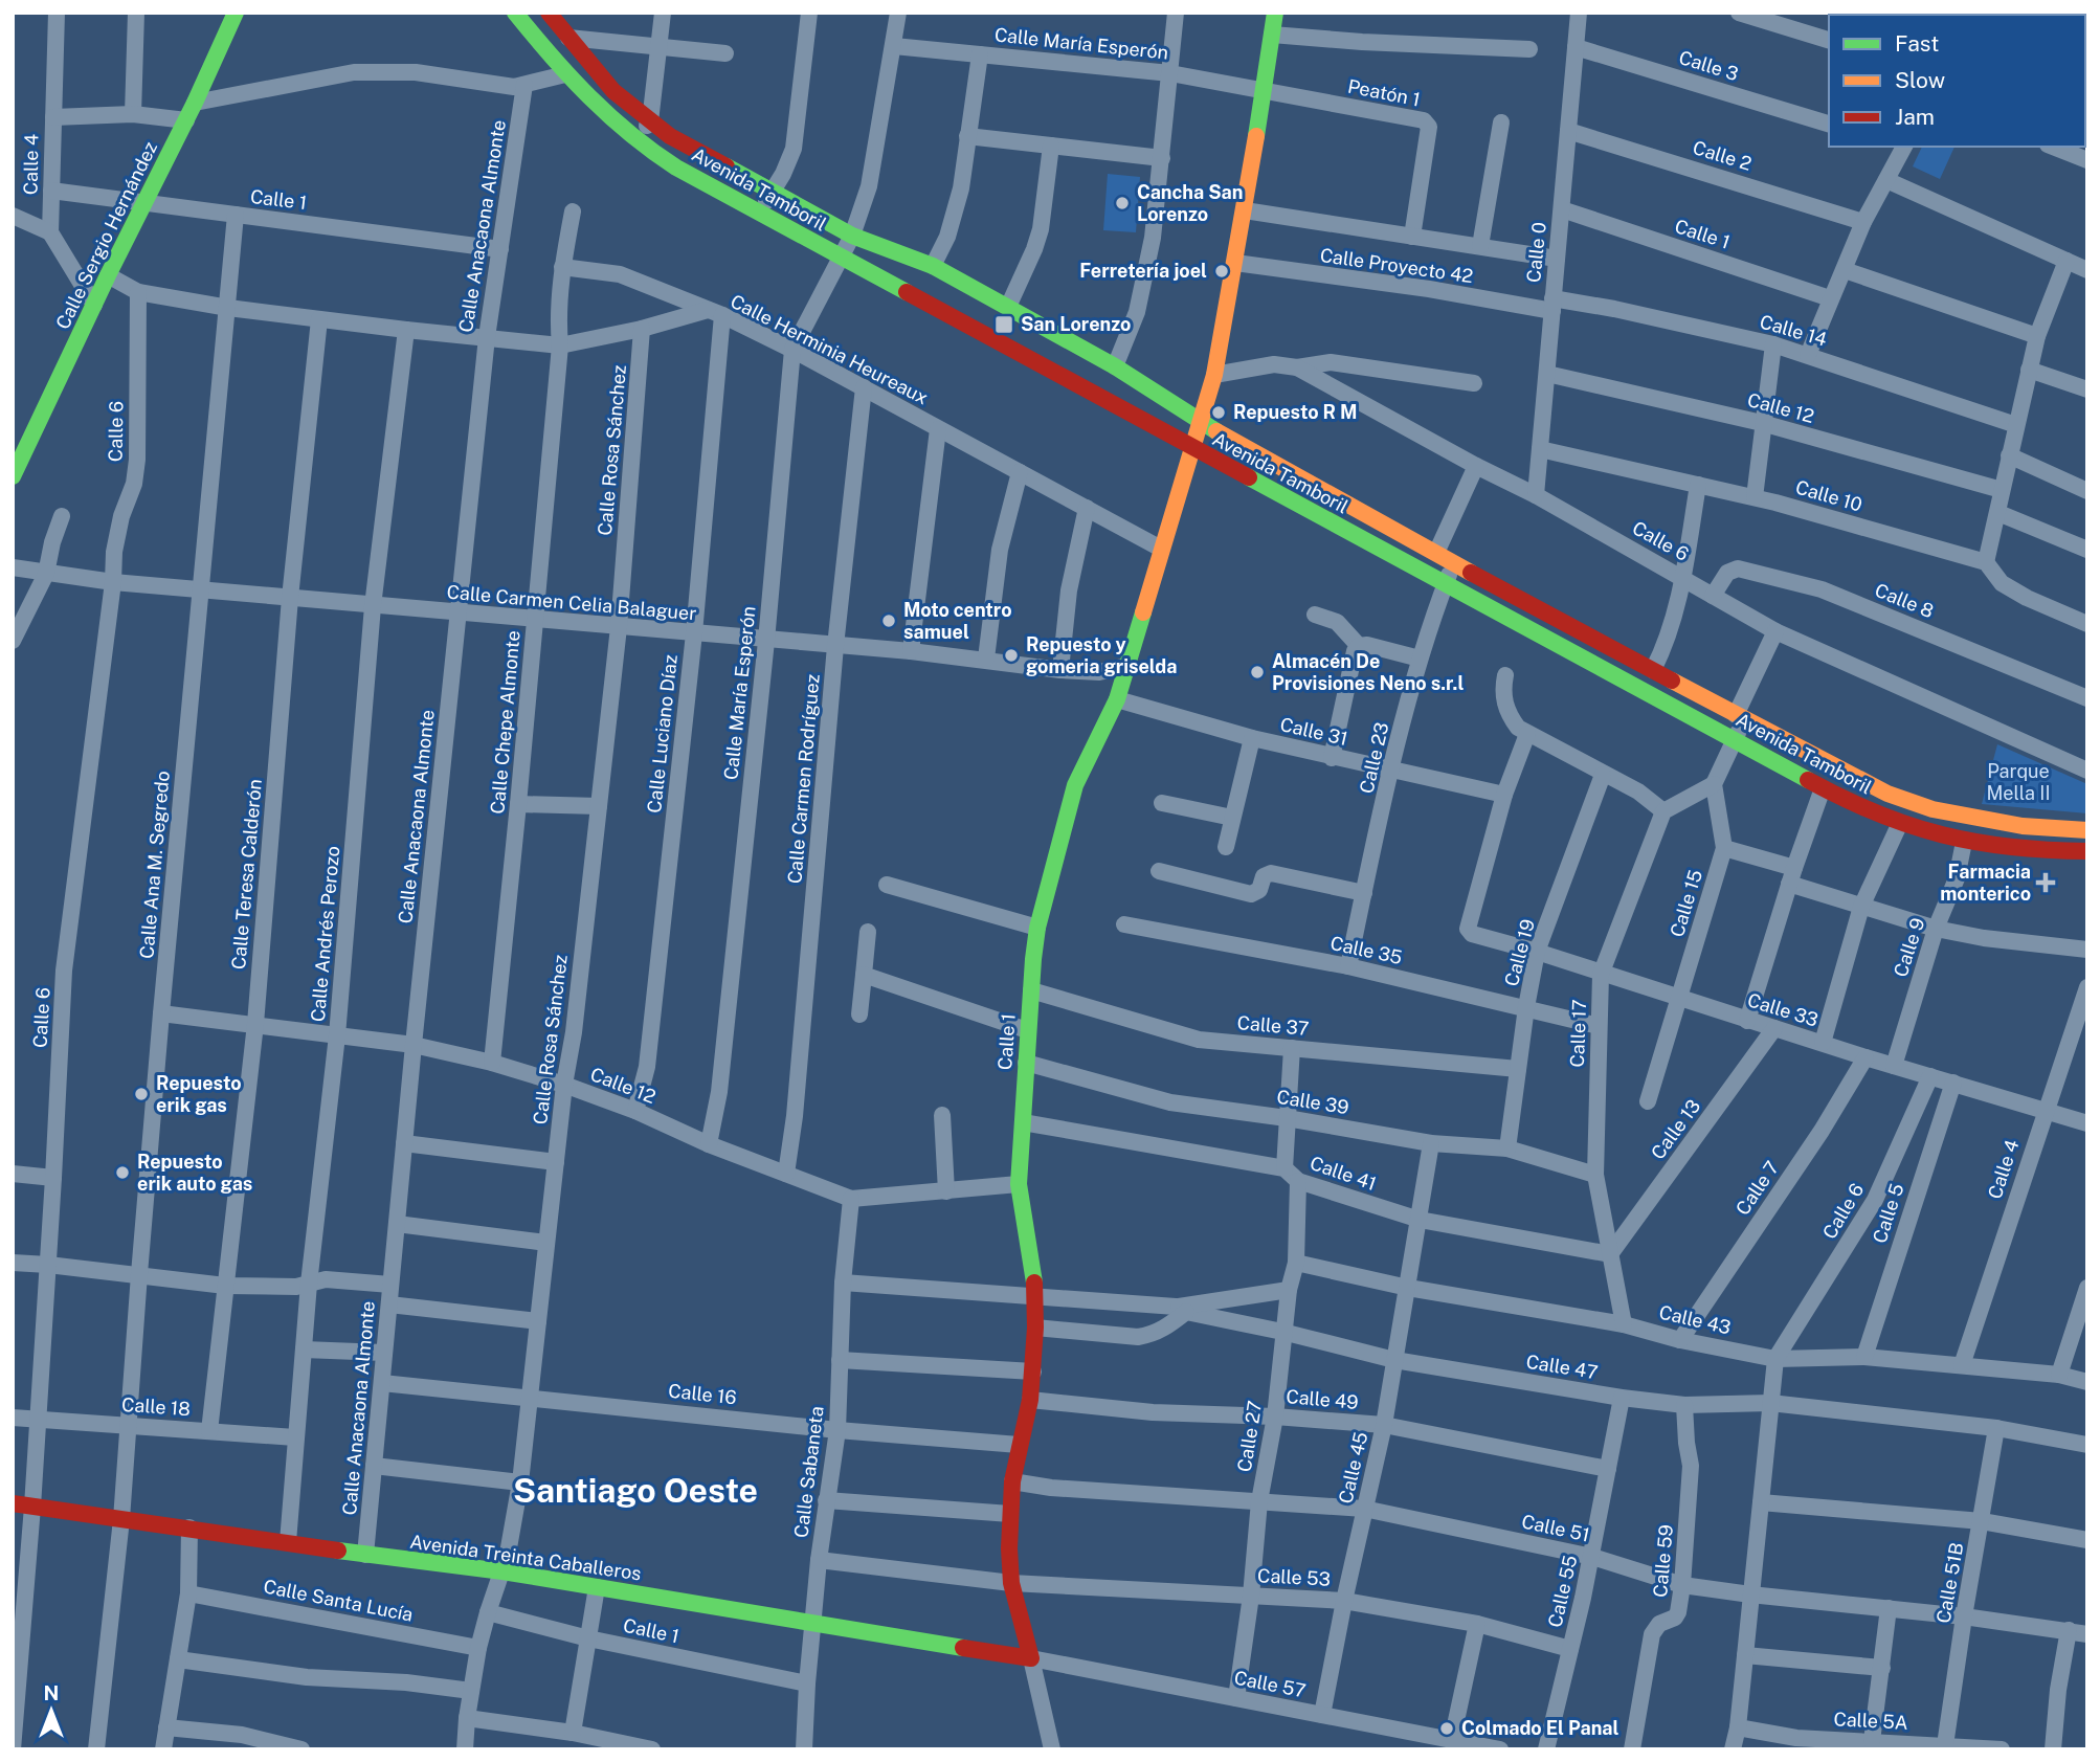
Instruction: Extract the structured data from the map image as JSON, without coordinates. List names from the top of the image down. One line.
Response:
{"streets":{"main road":["Avenida Tamboril","Calle 1","Calle Sergio Hernández","Avenida Treinta Caballeros"],"street":["Calle María Esperón","Calle 3","Peatón 1","Calle 2","Calle 4","Calle Anacaona Almonte","Calle 0","Calle Proyecto 42","Calle 14","Calle Herminia Heureaux","Calle 12","Calle 6","Calle Rosa Sánchez","Calle 10","Calle 8","Calle Carmen Celia Balaguer","Calle Chepe Almonte","Calle 31","Calle Luciano Díaz","Calle 23","Calle Carmen Rodríguez","Calle Ana M. Segredo","Calle Teresa Calderón","Calle 15","Calle Andrés Perozo","Calle 9","Calle 35","Calle 19","Calle 33","Calle 37","Calle 17","Calle 39","Calle 13","Calle 41","Calle 7","Calle 5","Calle 43","Calle 47","Calle 16","Calle 49","Calle 18","Calle 27","Calle 45","Calle Sabaneta","Calle 51","Calle 59","Calle 53","Calle 51B","Calle 55","Calle Santa Lucía","Calle 57","Calle 5A"]},"crossings":[["Calle María Esperón","Peatón 1"],["Calle María Esperón","Avenida Tamboril"],["Calle María Esperón","Calle 1"],["Calle María Esperón","Calle Herminia Heureaux"],["Calle María Esperón","Calle 12"],["Calle María Esperón","Calle Carmen Celia Balaguer"],["Calle 3","Calle 0"],["Peatón 1","Calle 1"],["Calle 2","Calle 0"],["Calle 4","Calle 1"],["Calle 4","Calle 33"],["Calle 4","Calle 43"],["Avenida Tamboril","Calle 1"],["Avenida Tamboril","Calle 23"],["Avenida Tamboril","Calle 9"],["Calle 1","Calle Anacaona Almonte"],["Calle 1","Calle Sergio Hernández"],["Calle 1","Calle 0"],["Calle 1","Calle Proyecto 42"],["Calle 1","Calle Herminia Heureaux"],["Calle 1","Calle 12"],["Calle 1","Calle 6"],["Calle 1","Calle Rosa Sánchez"],["Calle 1","Calle Carmen Celia Balaguer"],["Calle 1","Calle 31"],["Calle 1","Calle Ana M. Segredo"],["Calle 1","Calle 37"],["Calle 1","Calle 39"],["Calle 1","Calle 41"],["Calle 1","Calle 47"],["Calle 1","Calle 16"],["Calle 1","Calle 49"],["Calle 1","Calle Sabaneta"],["Calle 1","Calle 51"],["Calle 1","Avenida Treinta Caballeros"],["Calle 1","Calle 53"],["Calle 1","Calle 57"],["Calle Anacaona Almonte","Calle Herminia Heureaux"],["Calle Anacaona Almonte","Calle 12"],["Calle Anacaona Almonte","Calle Carmen Celia Balaguer"],["Calle Anacaona Almonte","Calle 16"],["Calle Anacaona Almonte","Avenida Treinta Caballeros"],["Calle Sergio Hernández","Calle Herminia Heureaux"],["Calle 0","Calle Proyecto 42"],["Calle 0","Calle 14"],["Calle 0","Calle 12"],["Calle 0","Calle 6"],["Calle 0","Calle 10"],["Calle Proyecto 42","Calle 14"],["Calle Herminia Heureaux","Calle 6"],["Calle Herminia Heureaux","Calle Rosa Sánchez"],["Calle Herminia Heureaux","Calle Chepe Almonte"],["Calle Herminia Heureaux","Calle Luciano Díaz"],["Calle Herminia Heureaux","Calle Carmen Rodríguez"],["Calle Herminia Heureaux","Calle Ana M. Segredo"],["Calle Herminia Heureaux","Calle Teresa Calderón"],["Calle Herminia Heureaux","Calle Andrés Perozo"],["Calle 12","Calle Rosa Sánchez"],["Calle 12","Calle Chepe Almonte"],["Calle 12","Calle Luciano Díaz"],["Calle 12","Calle Carmen Rodríguez"],["Calle 12","Calle Ana M. Segredo"],["Calle 12","Calle Teresa Calderón"],["Calle 12","Calle Andrés Perozo"],["Calle 12","Calle Sabaneta"],["Calle 6","Calle 8"],["Calle 6","Calle Carmen Celia Balaguer"],["Calle 6","Calle 33"],["Calle 6","Calle 43"],["Calle 6","Calle 18"],["Calle 6","Avenida Treinta Caballeros"],["Calle Rosa Sánchez","Calle Carmen Celia Balaguer"],["Calle Rosa Sánchez","Calle 16"],["Calle Rosa Sánchez","Avenida Treinta Caballeros"],["Calle Rosa Sánchez","Calle Santa Lucía"],["Calle Carmen Celia Balaguer","Calle Chepe Almonte"],["Calle Carmen Celia Balaguer","Calle Luciano Díaz"],["Calle Carmen Celia Balaguer","Calle Carmen Rodríguez"],["Calle Carmen Celia Balaguer","Calle Ana M. Segredo"],["Calle Carmen Celia Balaguer","Calle Teresa Calderón"],["Calle Carmen Celia Balaguer","Calle Andrés Perozo"],["Calle 31","Calle 23"],["Calle 31","Calle 33"],["Calle 23","Calle 35"],["Calle Ana M. Segredo","Calle 18"],["Calle Ana M. Segredo","Avenida Treinta Caballeros"],["Calle Teresa Calderón","Calle 18"],["Calle 15","Calle 33"],["Calle Andrés Perozo","Calle 18"],["Calle Andrés Perozo","Avenida Treinta Caballeros"],["Calle 9","Calle 33"],["Calle 35","Calle 19"],["Calle 35","Calle 17"],["Calle 19","Calle 33"],["Calle 19","Calle 37"],["Calle 19","Calle 39"],["Calle 33","Calle 17"],["Calle 33","Calle 13"],["Calle 33","Calle 7"],["Calle 33","Calle 5"],["Calle 17","Calle 39"],["Calle 17","Calle 13"],["Calle 17","Calle 41"],["Calle 17","Calle 43"],["Calle 39","Calle 45"],["Calle 13","Calle 41"],["Calle 41","Calle 27"],["Calle 41","Calle 45"],["Calle 7","Calle 43"],["Calle 5","Calle 43"],["Calle 43","Calle 27"],["Calle 43","Calle 45"],["Calle 47","Calle 27"],["Calle 47","Calle 45"],["Calle 47","Calle 59"],["Calle 47","Calle 51B"],["Calle 47","Calle 55"],["Calle 16","Calle Sabaneta"],["Calle 49","Calle 27"],["Calle 49","Calle 45"],["Calle 49","Calle 55"],["Calle 27","Calle 51"],["Calle 27","Calle 53"],["Calle 27","Calle 57"],["Calle 45","Calle 51"],["Calle 45","Calle 53"],["Calle 45","Calle 57"],["Calle Sabaneta","Avenida Treinta Caballeros"],["Calle 51","Calle 59"],["Calle 51","Calle 51B"],["Calle 51","Calle 55"],["Avenida Treinta Caballeros","Calle 57"],["Calle 53","Calle 55"],["Calle 51B","Calle 5A"]],"districts":["Santiago Oeste"],"parks":["Parque Mella II"],"places":{"other":["Cancha San Lorenzo","Ferretería joel","Repuesto R M","Moto centro samuel","Repuesto y gomeria griselda","Almacén De Provisiones Neno s.r.l","Repuesto erik gas","Repuesto erik auto gas","Colmado El Panal"],"transit":["San Lorenzo"],"health":["Farmacia monterico"]},"legend":["Fast","Slow","Jam"],"north":"top"}
